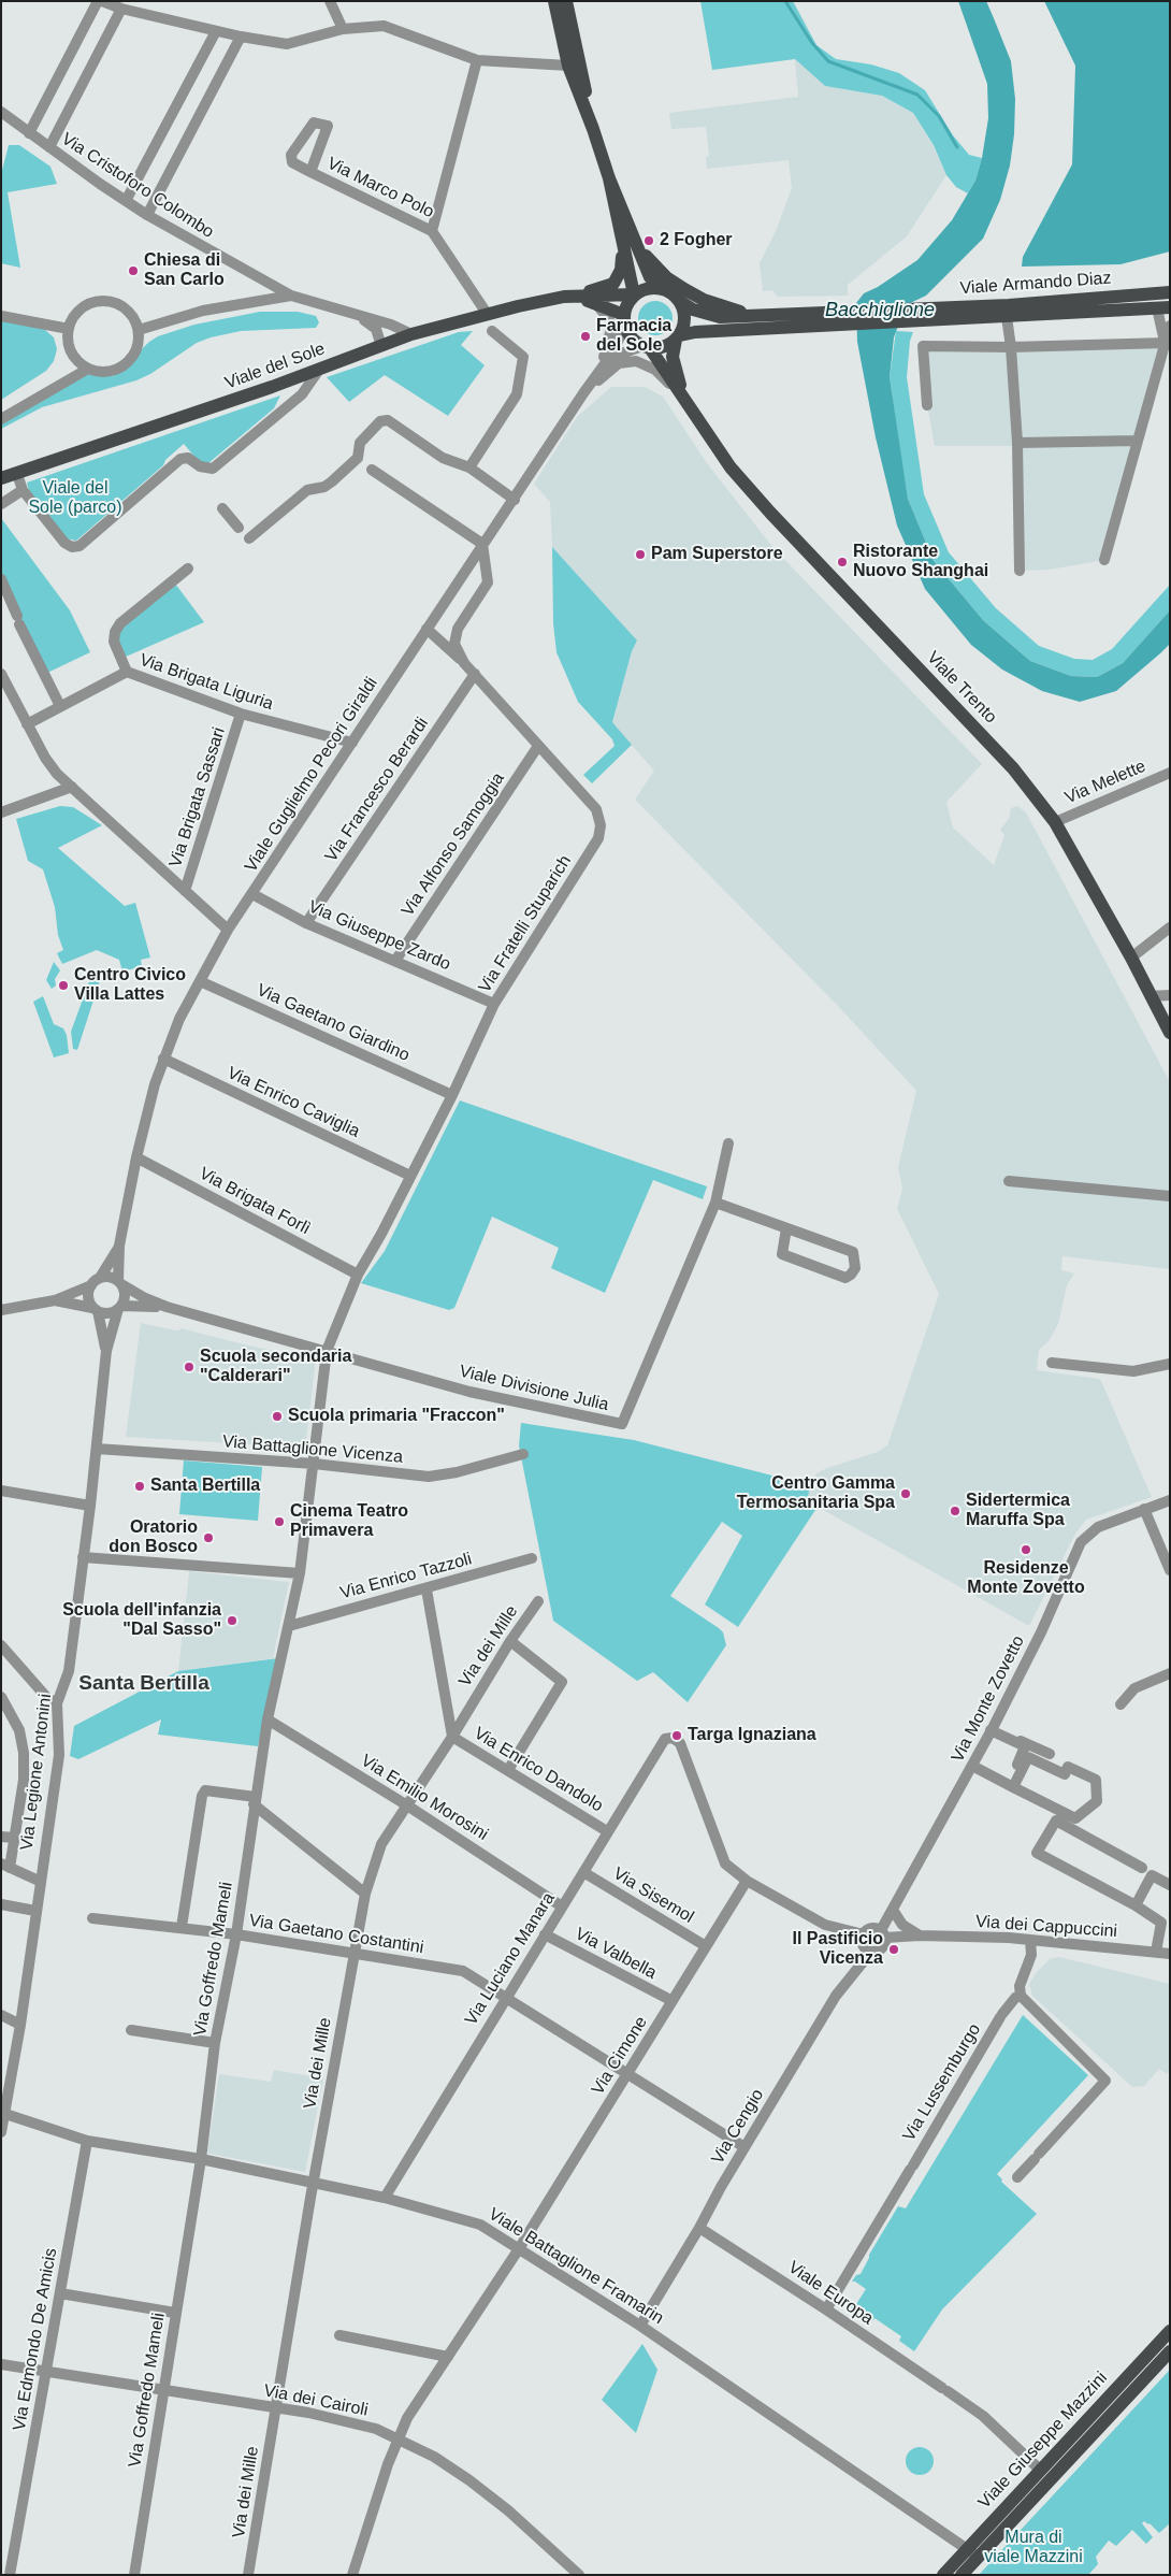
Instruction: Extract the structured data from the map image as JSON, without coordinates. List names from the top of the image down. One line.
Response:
{"streets":{"main road":["Viale Armando Diaz","Viale del Sole","Viale Trento","Viale Giuseppe Mazzini"],"street":["Via Cristoforo Colombo","Via Marco Polo","Via Brigata Liguria","Viale Guglielmo Pecori Giraldi","Via Melette","Via Francesco Berardi","Via Brigata Sassari","Via Alfonso Samoggia","Via Fratelli Stuparich","Via Giuseppe Zardo","Via Gaetano Giardino","Via Enrico Caviglia","Via Brigata Forlì","Viale Divisione Julia","Via Battaglione Vicenza","Via Enrico Tazzoli","Via dei Mille","Via Monte Zovetto","Via Enrico Dandolo","Via Legione Antonini","Via Emilio Morosini","Via Sisemol","Via dei Cappuccini","Via Gaetano Costantini","Via Valbella","Via Goffredo Mameli","Via Luciano Manara","Via Cimone","Via Lussemburgo","Via Cengio","Viale Battaglione Framarin","Viale Europa","Via Edmondo De Amicis","Via dei Cairoli"]},"crossings":[["Via Cristoforo Colombo","Viale del Sole"],["Via Marco Polo","Viale del Sole"],["Viale Armando Diaz","Viale del Sole"],["Viale Armando Diaz","Viale Trento"],["Viale Armando Diaz","Viale Guglielmo Pecori Giraldi"],["Viale del Sole","Viale Trento"],["Viale del Sole","Viale Guglielmo Pecori Giraldi"],["Via Brigata Liguria","Viale Guglielmo Pecori Giraldi"],["Via Brigata Liguria","Via Brigata Sassari"],["Viale Trento","Viale Guglielmo Pecori Giraldi"],["Viale Trento","Via Melette"],["Viale Guglielmo Pecori Giraldi","Via Fratelli Stuparich"],["Viale Guglielmo Pecori Giraldi","Via Giuseppe Zardo"],["Viale Guglielmo Pecori Giraldi","Via Gaetano Giardino"],["Viale Guglielmo Pecori Giraldi","Via Enrico Caviglia"],["Viale Guglielmo Pecori Giraldi","Via Brigata Forlì"],["Viale Guglielmo Pecori Giraldi","Viale Divisione Julia"],["Viale Guglielmo Pecori Giraldi","Via Legione Antonini"],["Via Francesco Berardi","Via Fratelli Stuparich"],["Via Francesco Berardi","Via Giuseppe Zardo"],["Via Alfonso Samoggia","Via Fratelli Stuparich"],["Via Alfonso Samoggia","Via Giuseppe Zardo"],["Via Fratelli Stuparich","Via Giuseppe Zardo"],["Via Fratelli Stuparich","Via Gaetano Giardino"],["Via Fratelli Stuparich","Via Enrico Caviglia"],["Via Fratelli Stuparich","Via Brigata Forlì"],["Via Fratelli Stuparich","Viale Divisione Julia"],["Via Fratelli Stuparich","Via Goffredo Mameli"],["Viale Divisione Julia","Via Legione Antonini"],["Viale Divisione Julia","Via Goffredo Mameli"],["Via Battaglione Vicenza","Via Legione Antonini"],["Via Battaglione Vicenza","Via Goffredo Mameli"],["Via Enrico Tazzoli","Via Goffredo Mameli"],["Via dei Mille","Via Enrico Dandolo"],["Via dei Mille","Via Emilio Morosini"],["Via dei Mille","Via Gaetano Costantini"],["Via dei Mille","Viale Battaglione Framarin"],["Via dei Mille","Via dei Cairoli"],["Via Monte Zovetto","Via dei Cappuccini"],["Via Monte Zovetto","Via Cengio"],["Via Enrico Dandolo","Via Luciano Manara"],["Via Legione Antonini","Viale Battaglione Framarin"],["Via Emilio Morosini","Via Goffredo Mameli"],["Via Emilio Morosini","Via Luciano Manara"],["Via Sisemol","Via Luciano Manara"],["Via Sisemol","Via Cimone"],["Via dei Cappuccini","Via Cengio"],["Via Gaetano Costantini","Via Goffredo Mameli"],["Via Gaetano Costantini","Via Luciano Manara"],["Via Gaetano Costantini","Via Cimone"],["Via Gaetano Costantini","Via Cengio"],["Via Valbella","Via Luciano Manara"],["Via Valbella","Via Cimone"],["Via Goffredo Mameli","Viale Battaglione Framarin"],["Via Goffredo Mameli","Via dei Cairoli"],["Via Luciano Manara","Via Cimone"],["Via Luciano Manara","Viale Battaglione Framarin"],["Via Cimone","Viale Battaglione Framarin"],["Via Cimone","Via dei Cairoli"],["Via Lussemburgo","Viale Europa"],["Via Cengio","Viale Battaglione Framarin"],["Via Cengio","Viale Europa"],["Viale Battaglione Framarin","Via Edmondo De Amicis"],["Viale Battaglione Framarin","Viale Giuseppe Mazzini"],["Viale Europa","Viale Giuseppe Mazzini"],["Via Edmondo De Amicis","Via dei Cairoli"]],"districts":["Santa Bertilla"],"water":["Bacchiglione"],"parks":["Viale del Sole (parco)","Mura di viale Mazzini"],"places":["2 Fogher","Chiesa di San Carlo","Farmacia del Sole","Pam Superstore","Ristorante Nuovo Shanghai","Centro Civico Villa Lattes","Scuola secondaria \"Calderari\"","Scuola primaria \"Fraccon\"","Santa Bertilla","Centro Gamma Termosanitaria Spa","Sidertermica Maruffa Spa","Cinema Teatro Primavera","Oratorio don Bosco","Residenze Monte Zovetto","Scuola dell'infanzia \"Dal Sasso\"","Targa Ignaziana","Il Pastificio Vicenza"]}
